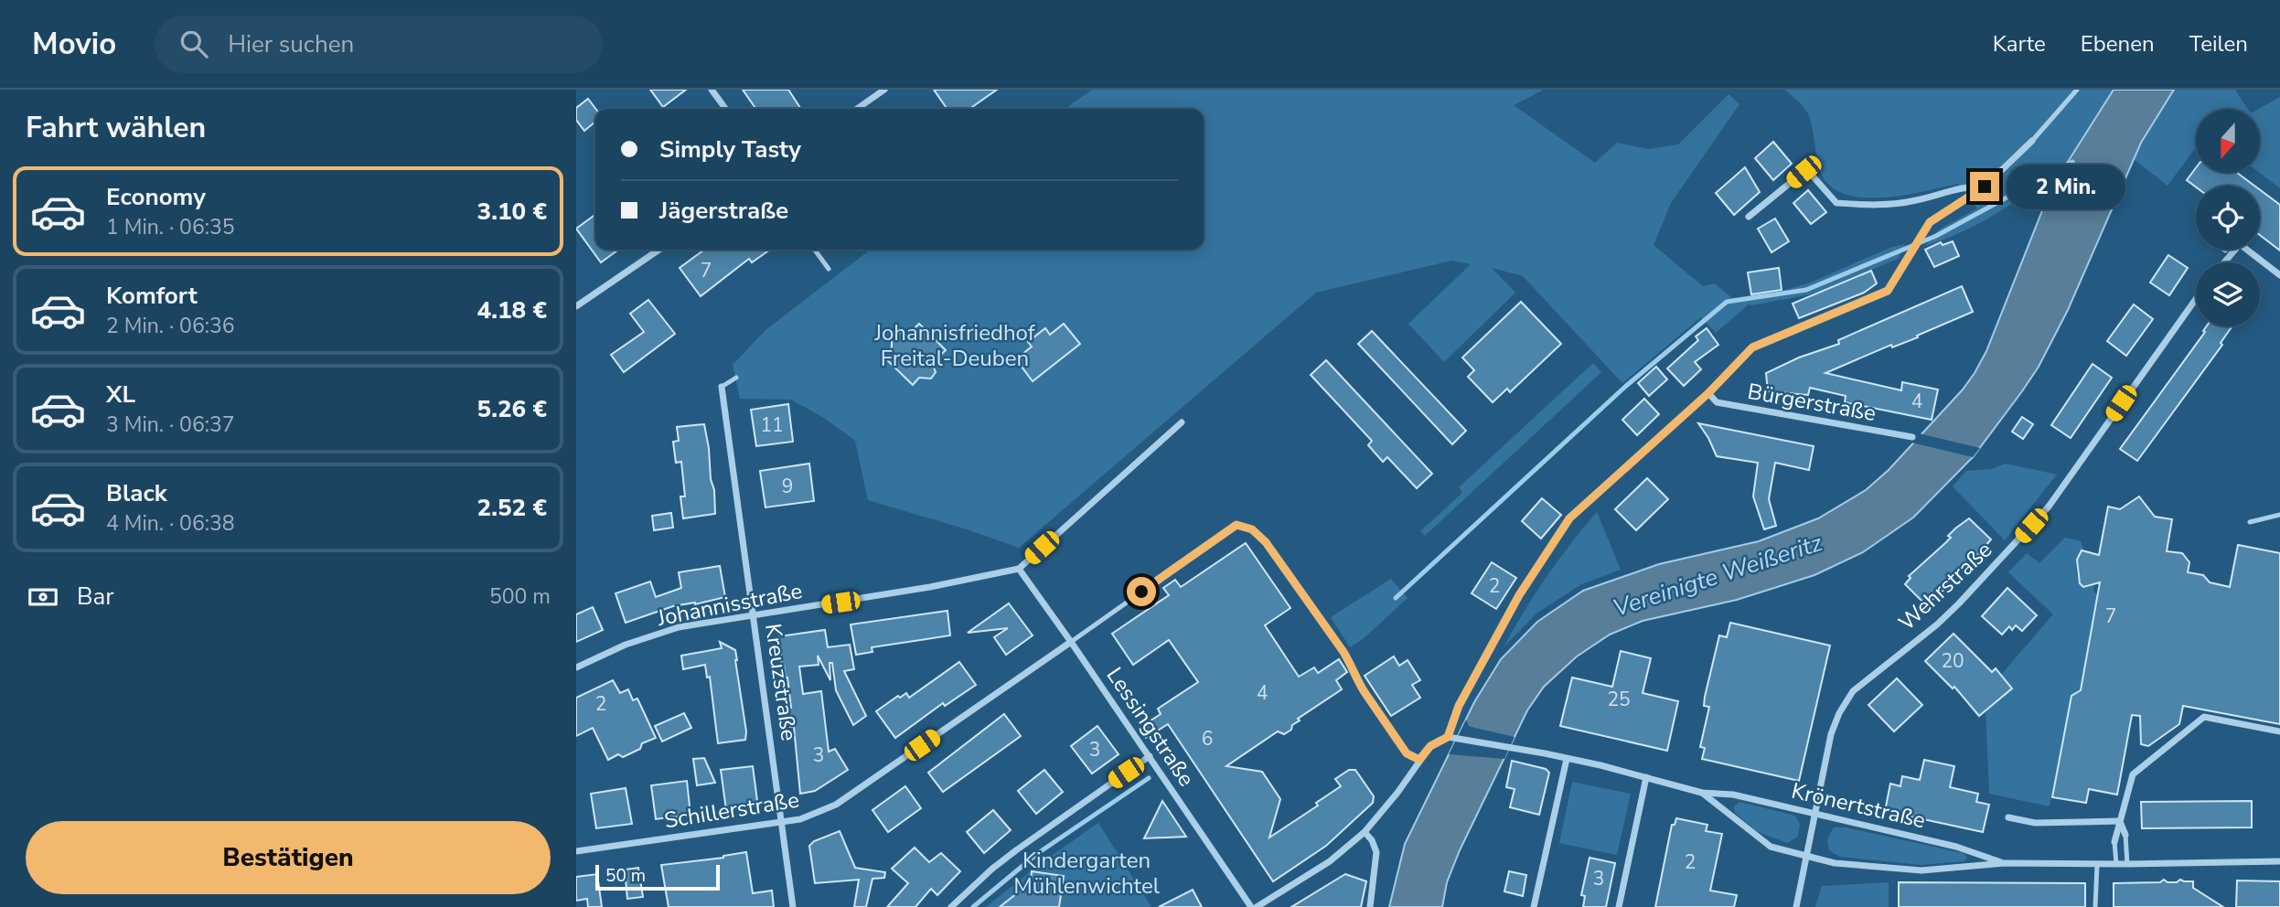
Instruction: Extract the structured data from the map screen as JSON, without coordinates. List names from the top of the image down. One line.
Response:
{"streets":{"street":["Bürgerstraße","Wehrstraße","Johannisstraße","Kreuzstraße","Lessingstraße","Krönertstraße","Schillerstraße"]},"crossings":[["Wehrstraße","Krönertstraße"],["Johannisstraße","Kreuzstraße"],["Johannisstraße","Lessingstraße"],["Kreuzstraße","Schillerstraße"],["Lessingstraße","Schillerstraße"]],"water":["Vereinigte Weißeritz"],"parks":["Johannisfriedhof Freital-Deuben","Kindergarten Mühlenwichtel"],"house_numbers":["7","4","11","9","2","7","20","4","25","2","6","3","3","2","3"],"scale_bar":"50 m","north":"bottom","page":{"header":"Movio","search":"Hier suchen","nav":["Karte","Ebenen","Teilen"],"heading":"Fahrt wählen","banner":["Simply Tasty","Jägerstraße"],"bubble":"2 Min.","list":[{"name":"Economy","note":"1 Min. · 06:35","value":"3.10 €"},{"name":"Komfort","note":"2 Min. · 06:36","value":"4.18 €"},{"name":"XL","note":"3 Min. · 06:37","value":"5.26 €"},{"name":"Black","note":"4 Min. · 06:38","value":"2.52 €"}],"pay":["Bar","500 m"],"buttons":"Bestätigen","scale":"50 m"}}
